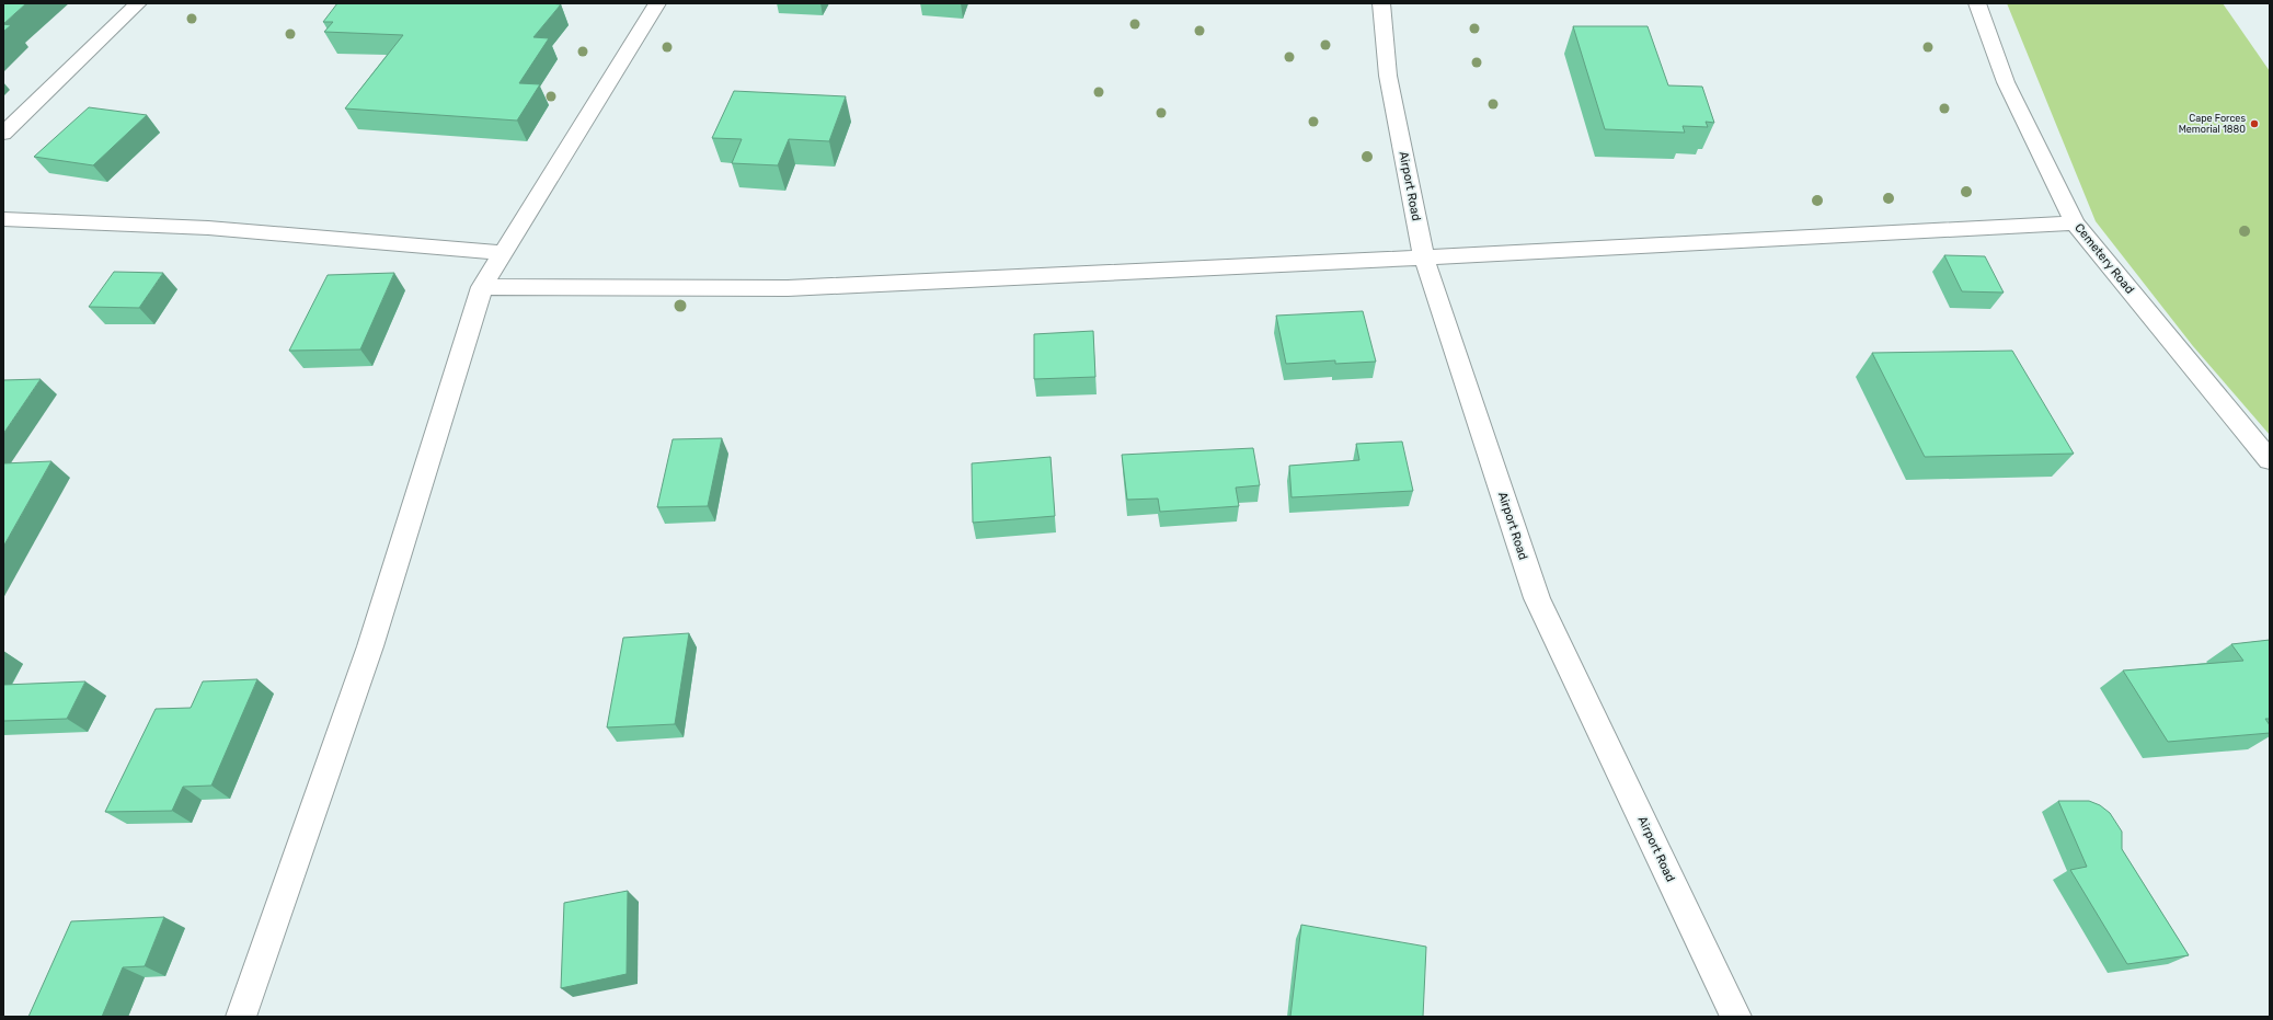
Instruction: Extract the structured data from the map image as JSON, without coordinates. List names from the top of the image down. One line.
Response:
{"streets":{"street":["Airport Road","Cemetery Road"]},"places":["Cape Forces Memorial 1880"]}
